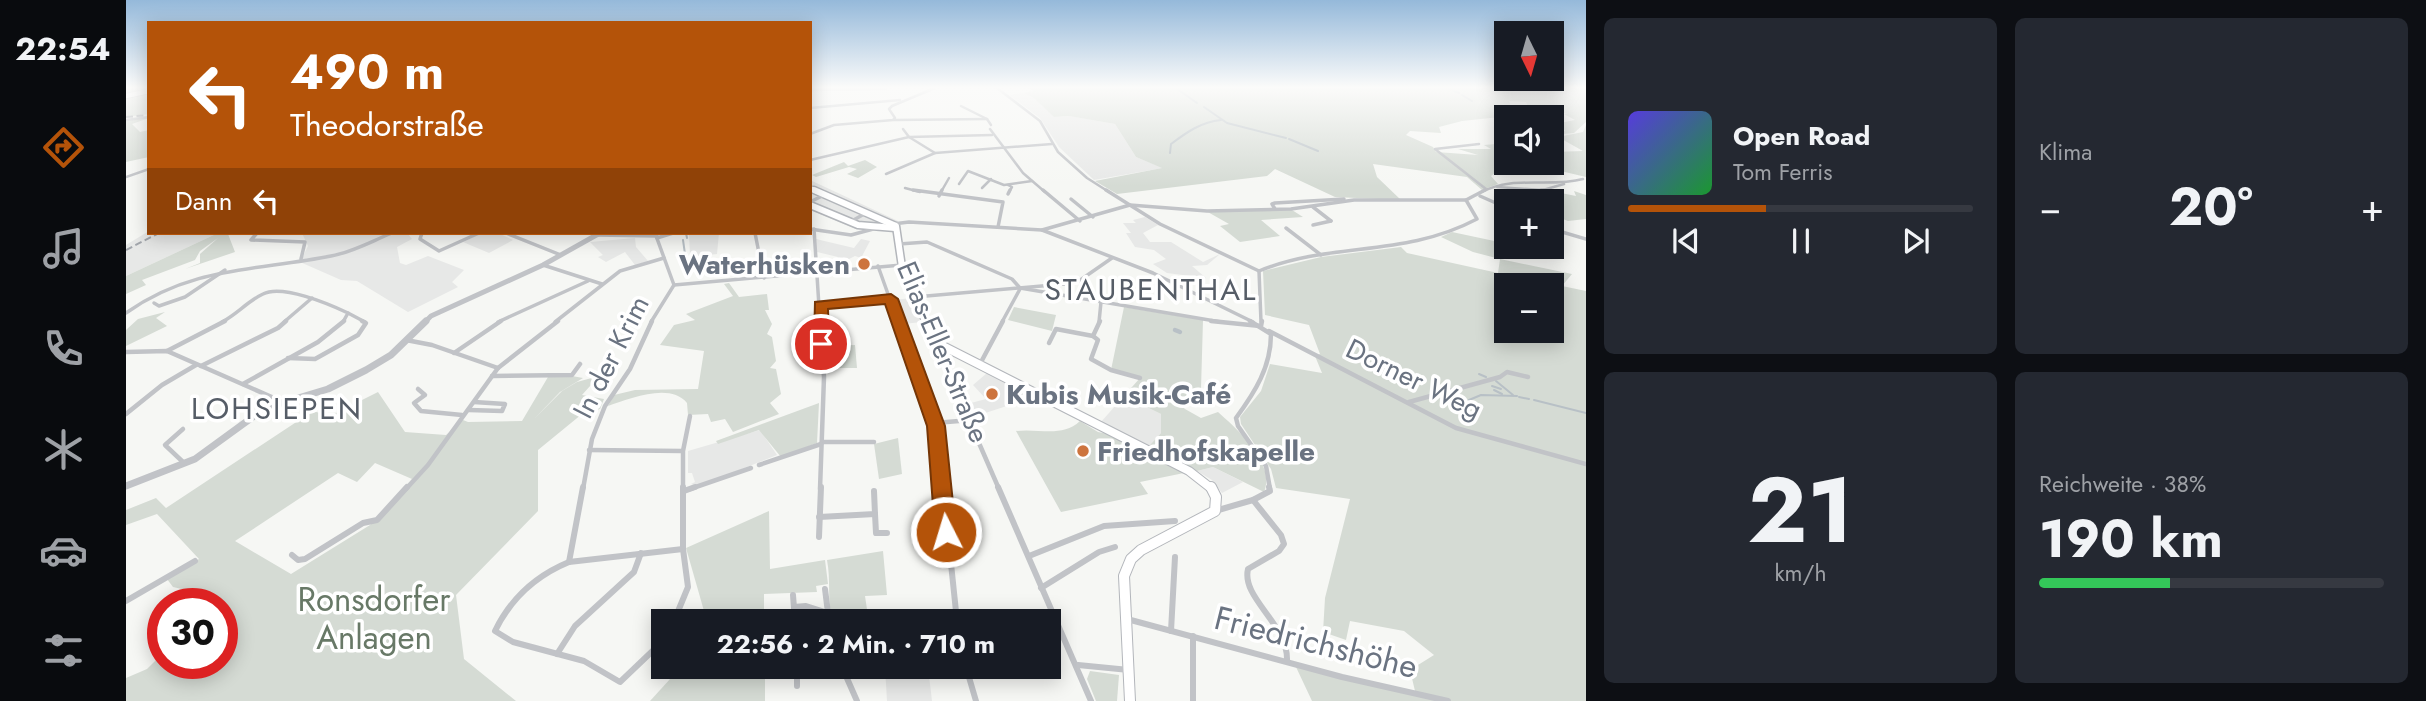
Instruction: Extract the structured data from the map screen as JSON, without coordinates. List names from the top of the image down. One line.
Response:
{"streets":{"main road":["Elias-Eller-Straße"],"street":["In der Krim","Dorner Weg","Friedrichshöhe"]},"districts":["STAUBENTHAL","LOHSIEPEN"],"parks":["Ronsdorfer Anlagen"],"places":["Waterhüsken","Kubis Musik-Café","Friedhofskapelle"],"north":"bottom","page":{"tabs":"22:54","tile":["Klima",["21","km/h"],["Reichweite · 38%","190 km"]],"map_buttons":["+","−"],"turn":["490 m","Theodorstraße"],"song":["Open Road","Tom Ferris"],"then":"Dann","heat":["−","20°","+"],"limit":"30","trip":"22:56 · 2 Min. · 710 m"}}
